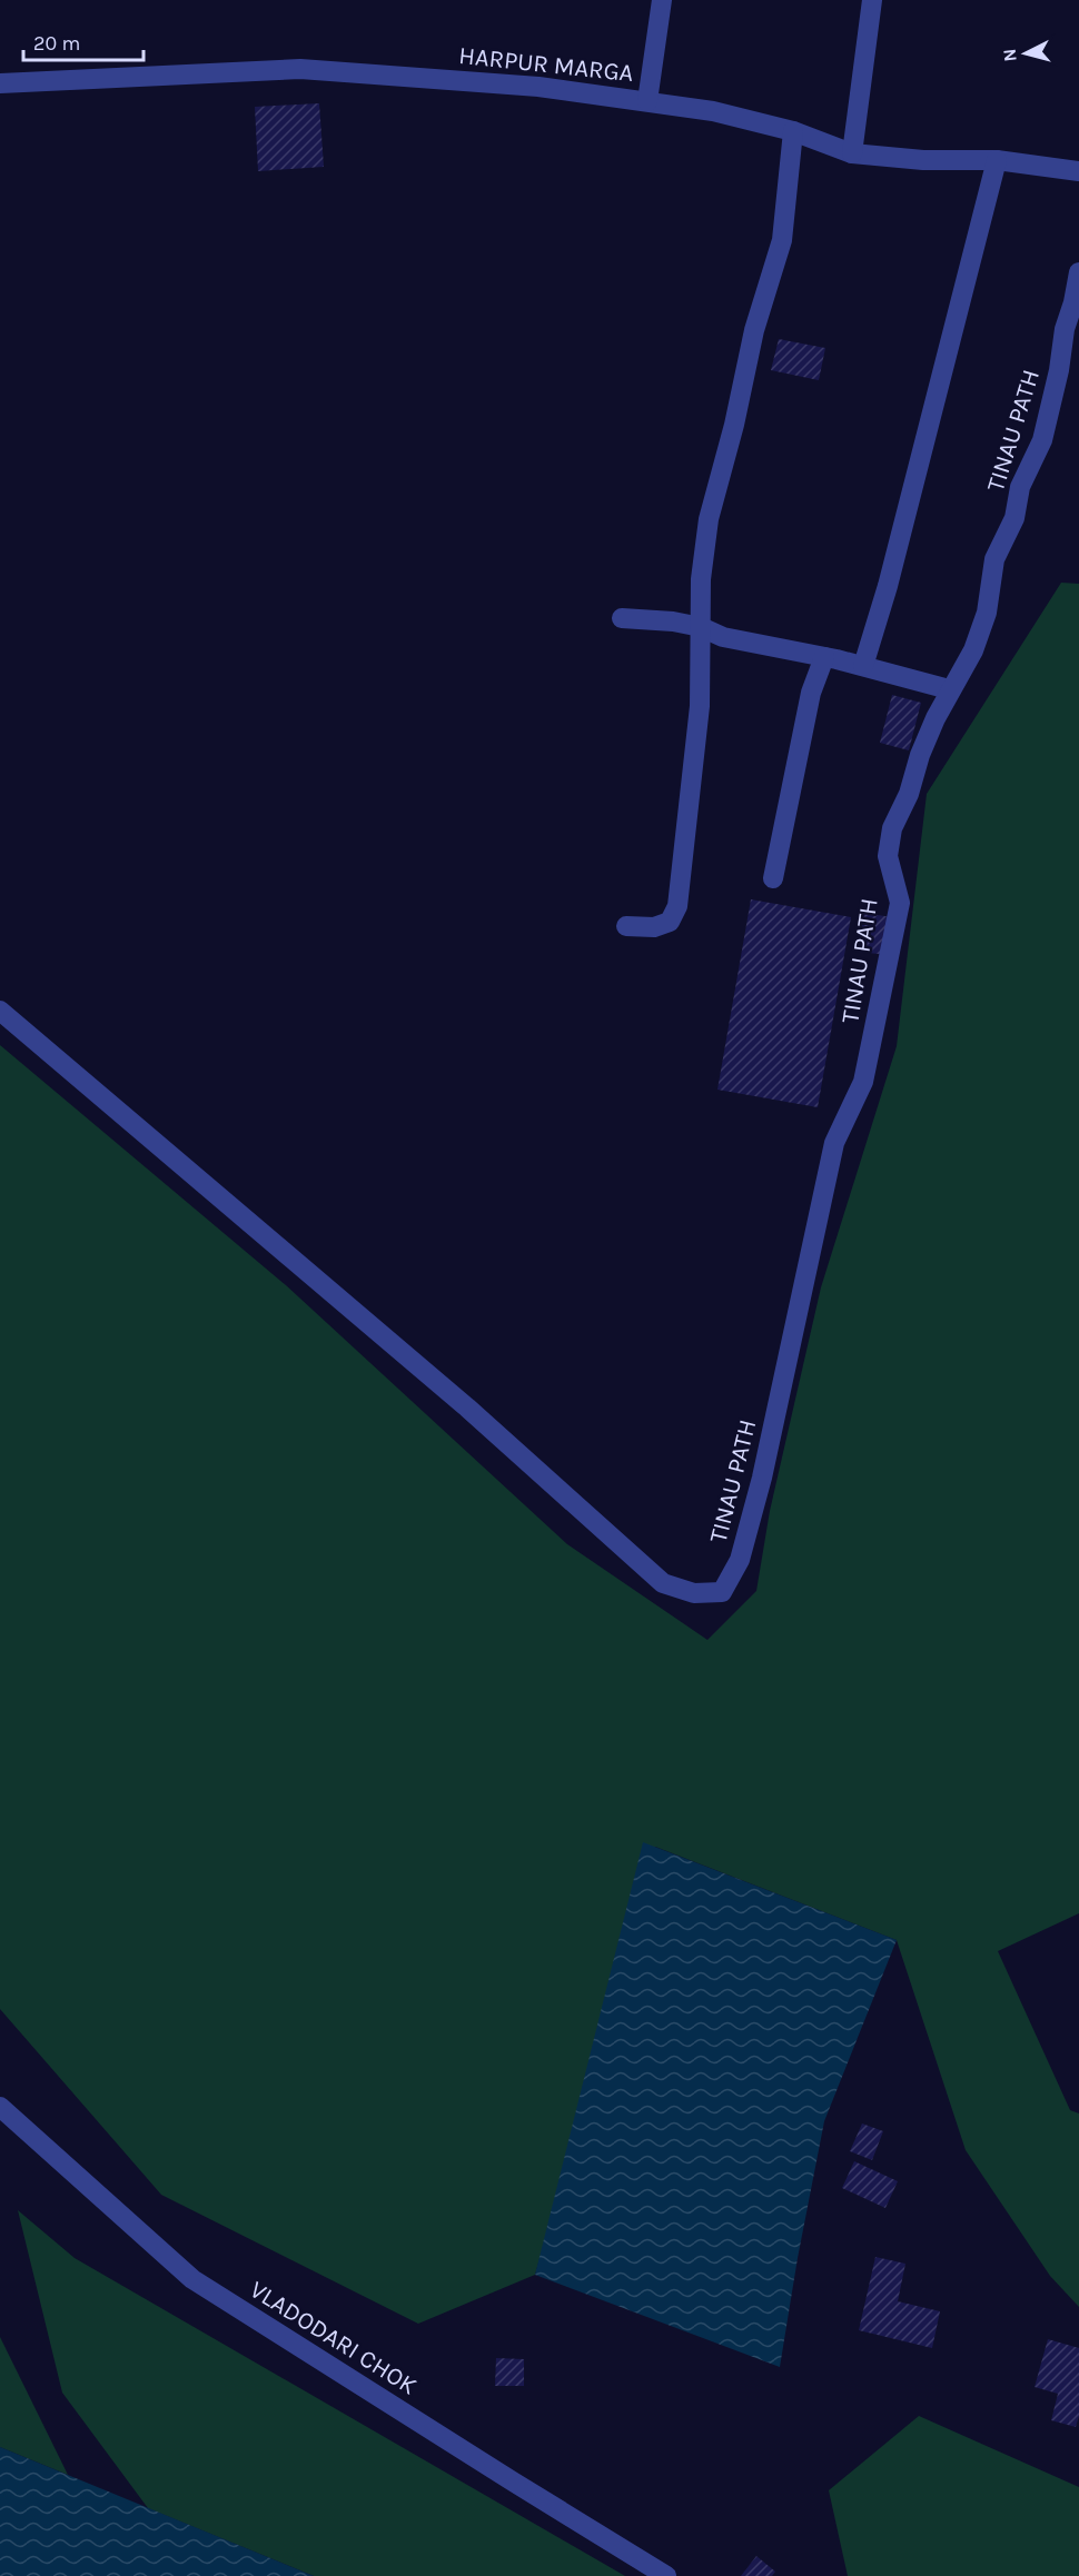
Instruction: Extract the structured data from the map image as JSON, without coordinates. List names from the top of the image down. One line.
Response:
{"streets":{"street":["HARPUR MARGA","TINAU PATH","VLADODARI CHOK"]},"scale_bar":"20 m","north":"left"}
